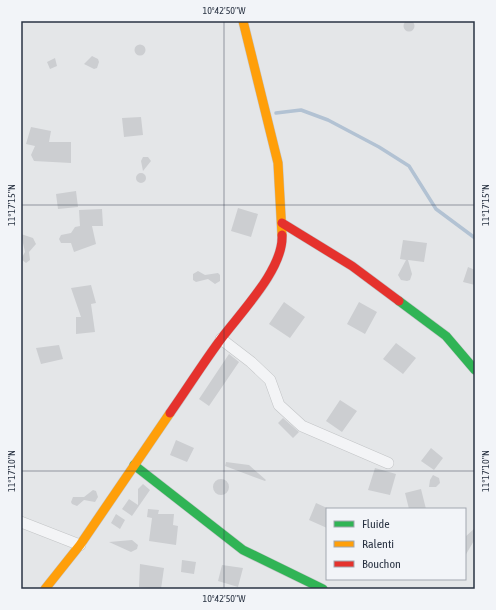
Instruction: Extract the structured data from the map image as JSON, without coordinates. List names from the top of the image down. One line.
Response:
{"legend":["Fluide","Ralenti","Bouchon"],"coordinates":["10°42'50\"W","11°17'15\"N","11°17'10\"N"]}
